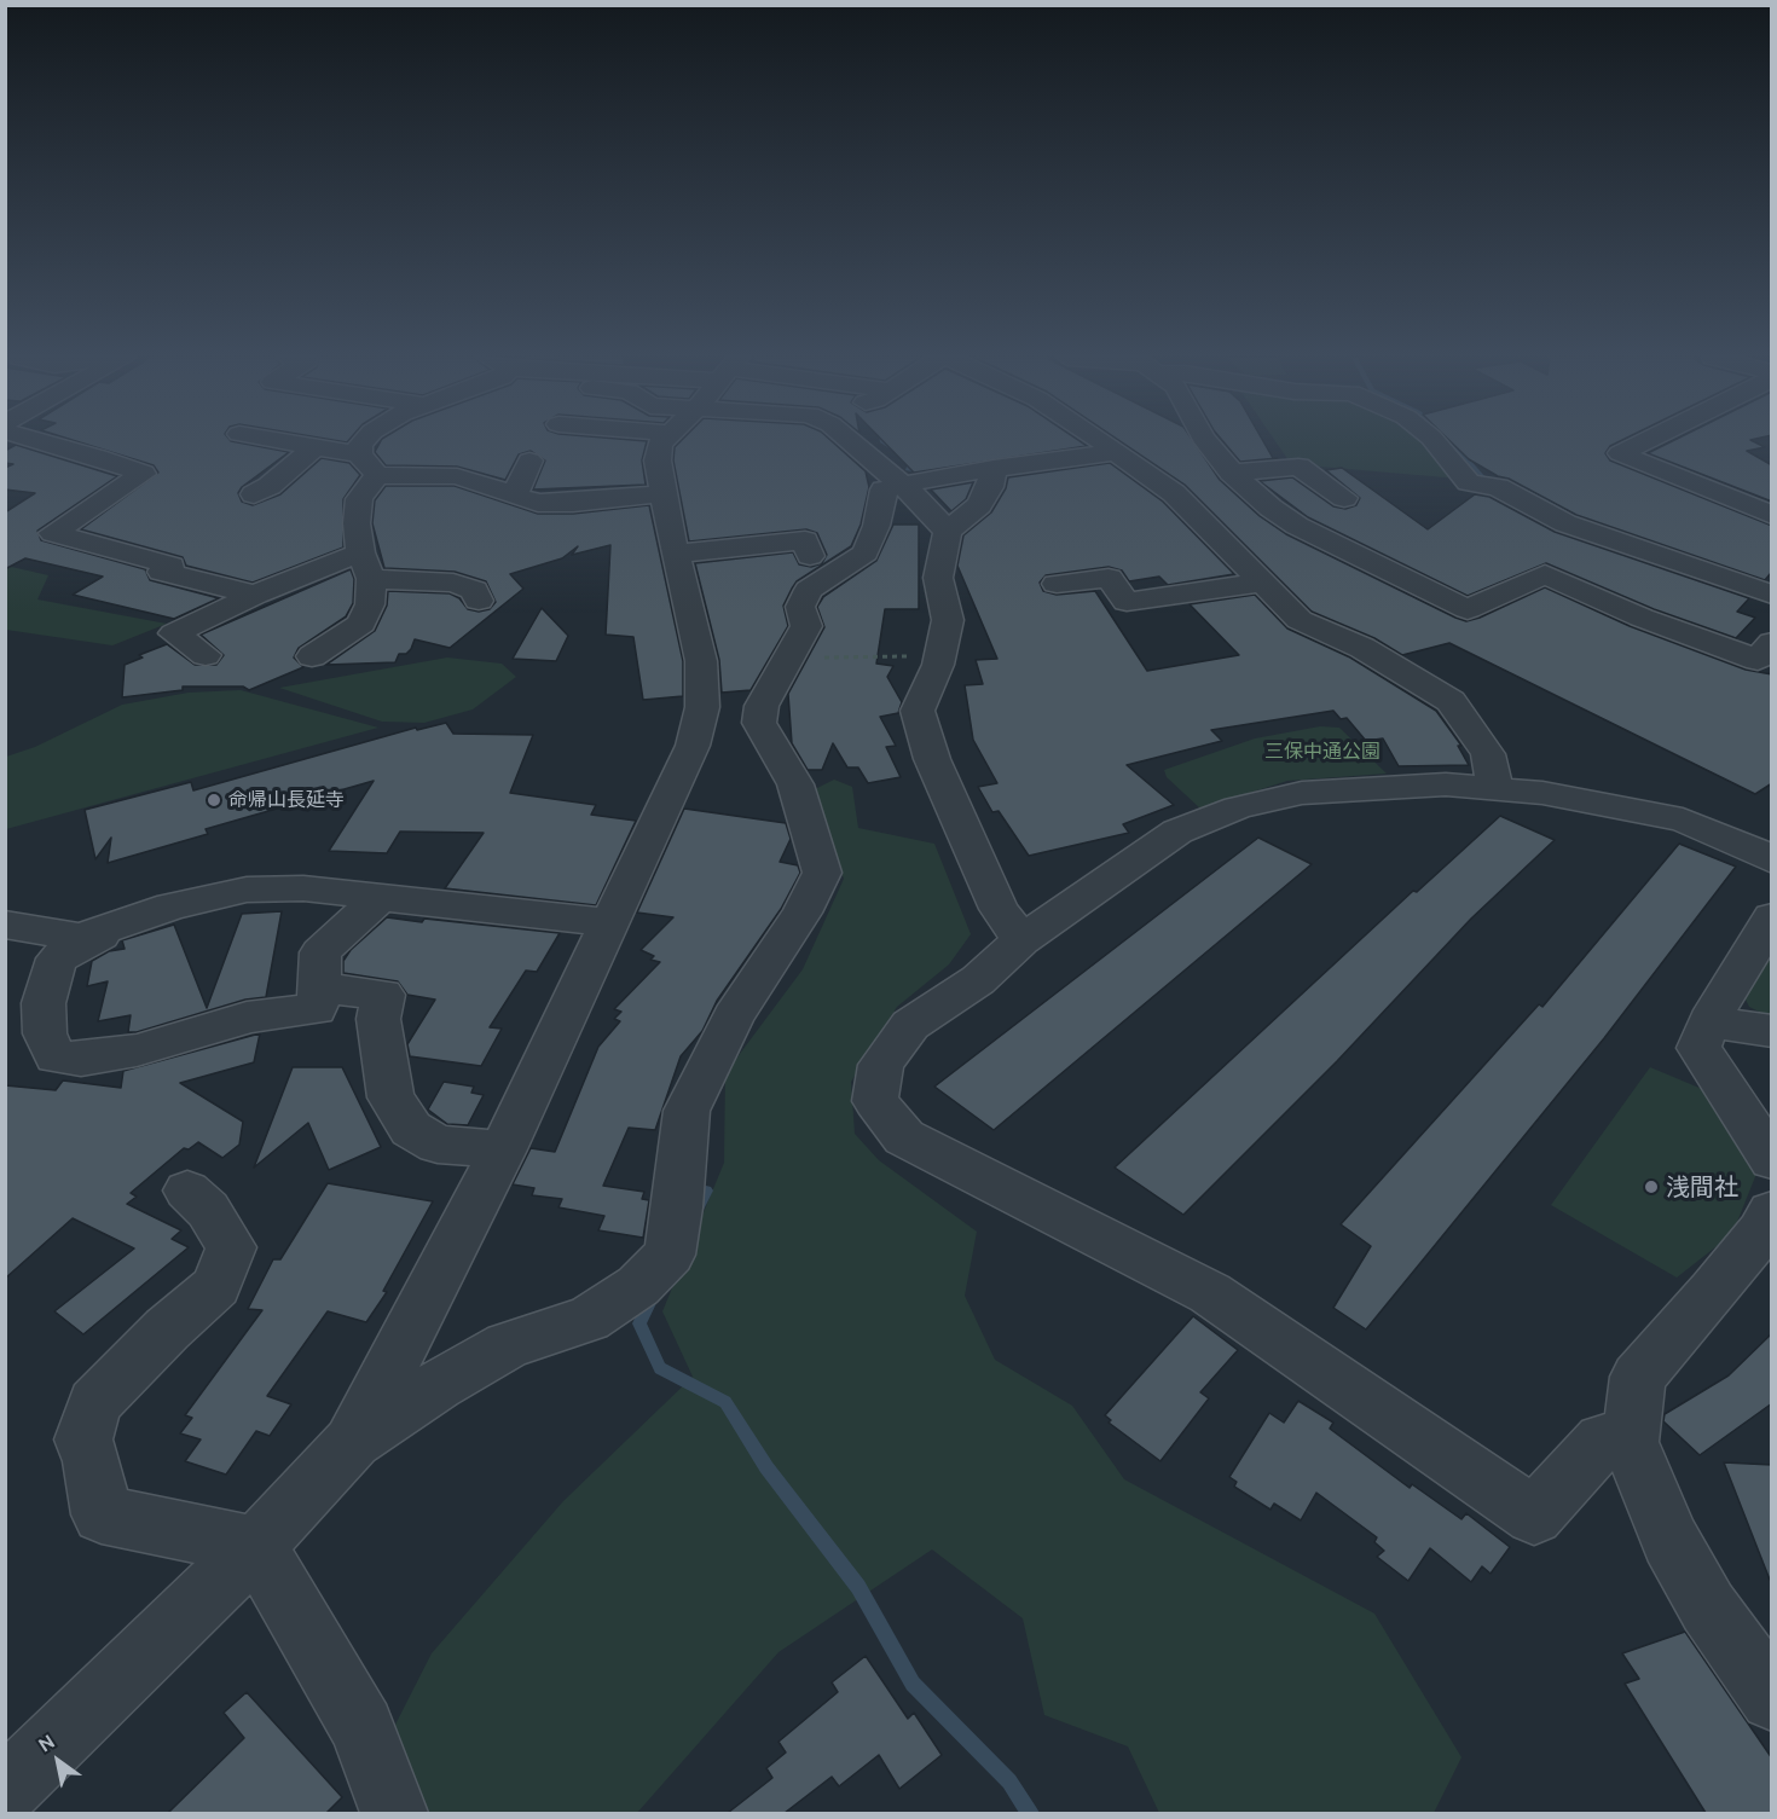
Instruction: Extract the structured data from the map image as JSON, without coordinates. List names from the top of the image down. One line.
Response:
{"parks":["三保中通公園"],"places":["命帰山長延寺","浅間社"],"north":"top left"}
